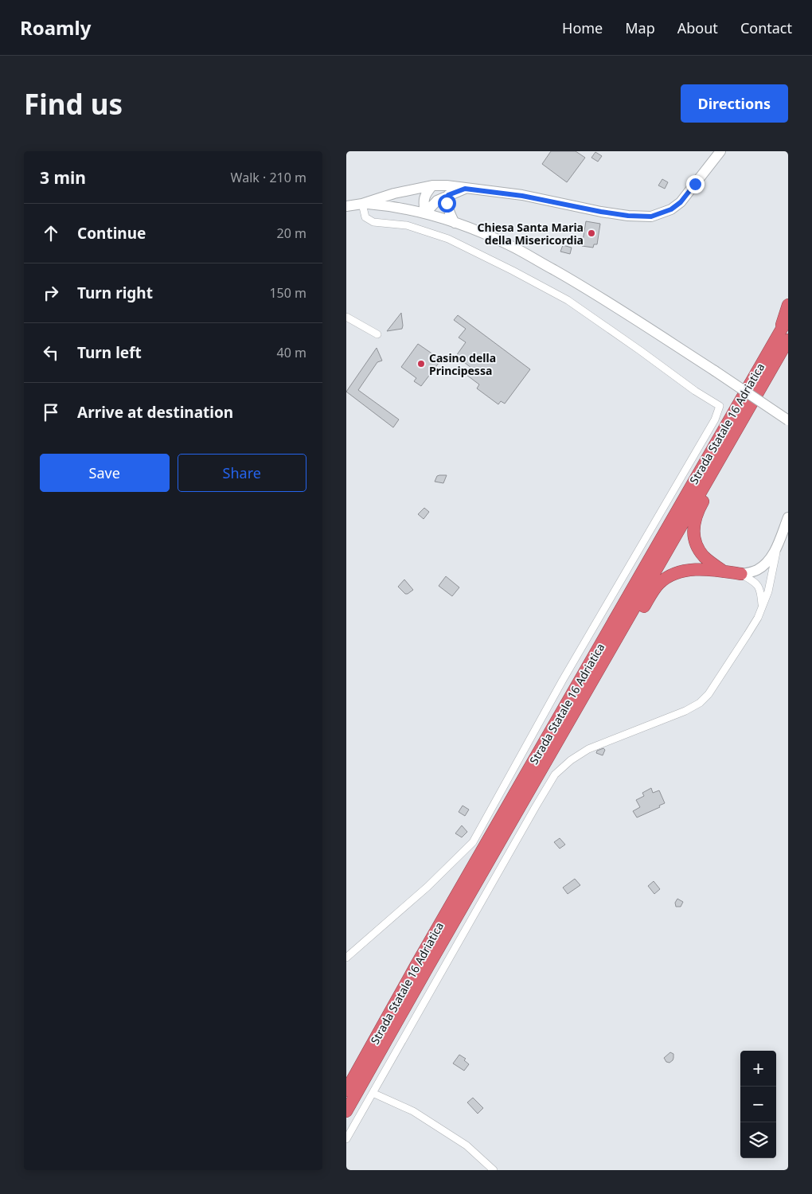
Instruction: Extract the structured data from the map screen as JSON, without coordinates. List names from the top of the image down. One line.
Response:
{"streets":{"highway":["Strada Statale 16 Adriatica"]},"places":["Chiesa Santa Maria della Misericordia","Casino della Principessa"],"page":{"header":"Roamly","nav":["Home","Map","About","Contact"],"buttons":["Directions",["Save","Share"]],"title":"Find us","heading":["3 min","Walk · 210 m"],"list":[["Continue","20 m"],["Turn right","150 m"],["Turn left","40 m"],"Arrive at destination"],"map_buttons":["+","−"]}}
